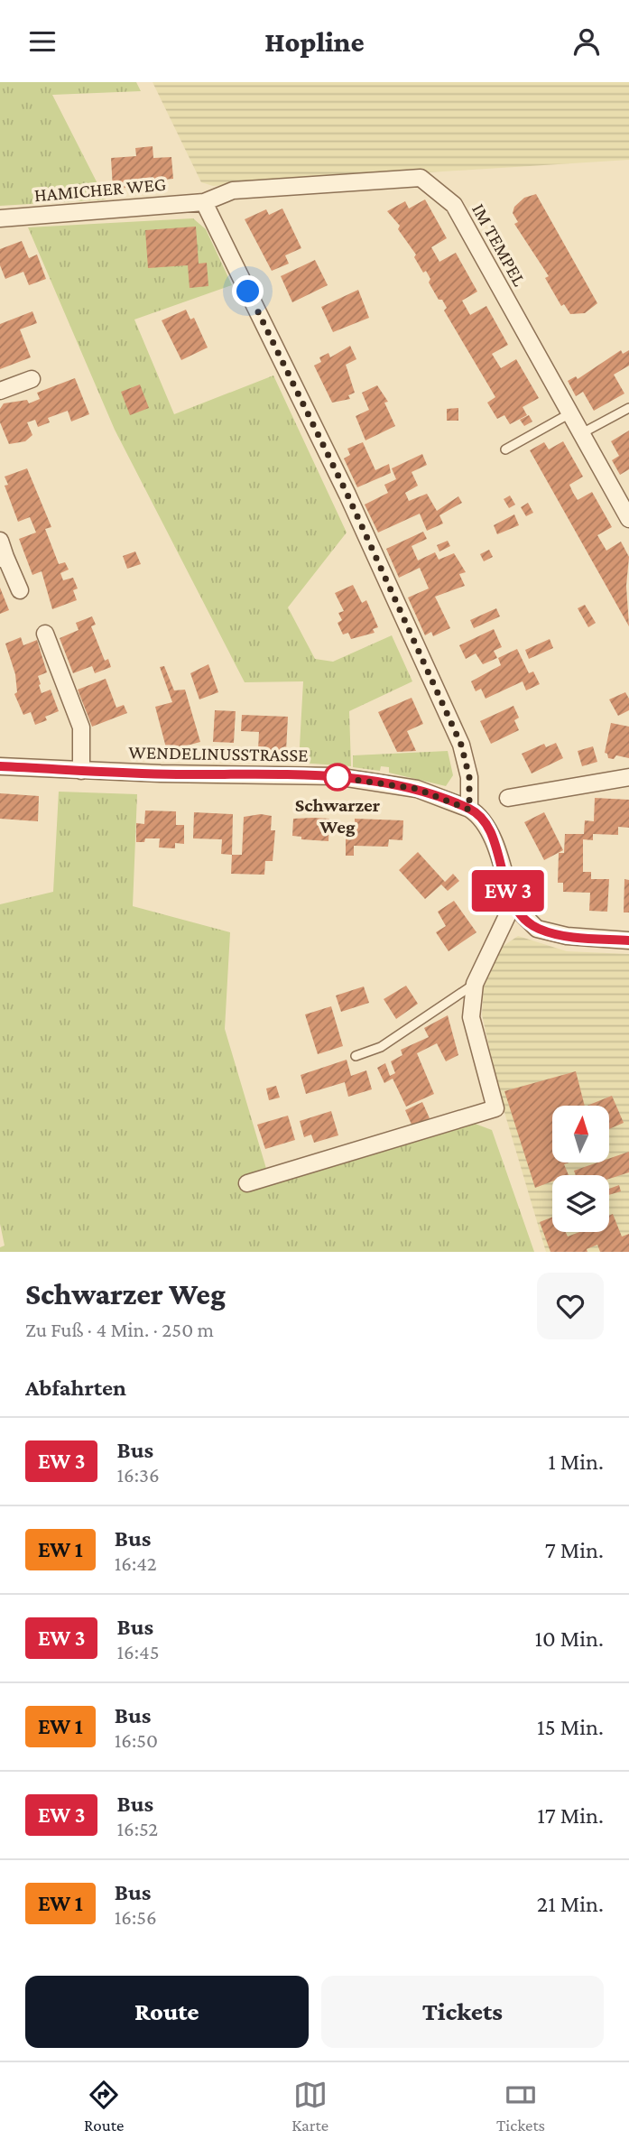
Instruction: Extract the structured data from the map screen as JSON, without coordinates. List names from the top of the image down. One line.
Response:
{"streets":{"street":["HAMICHER WEG","IM TEMPEL","WENDELINUSSTRASSE"]},"crossings":[["HAMICHER WEG","IM TEMPEL"]],"places":["Schwarzer Weg"],"north":"top","page":{"header":"Hopline","on_map":"EW 3","heading":[["Schwarzer Weg","Zu Fuß · 4 Min. · 250 m"],"Abfahrten"],"list":[{"mark":"EW 3","name":"Bus","note":"16:36","value":"1 Min."},{"mark":"EW 1","name":"Bus","note":"16:42","value":"7 Min."},{"mark":"EW 3","name":"Bus","note":"16:45","value":"10 Min."},{"mark":"EW 1","name":"Bus","note":"16:50","value":"15 Min."},{"mark":"EW 3","name":"Bus","note":"16:52","value":"17 Min."},{"mark":"EW 1","name":"Bus","note":"16:56","value":"21 Min."}],"buttons":["Route","Tickets"],"tabs":["Route","Karte","Tickets"]}}
